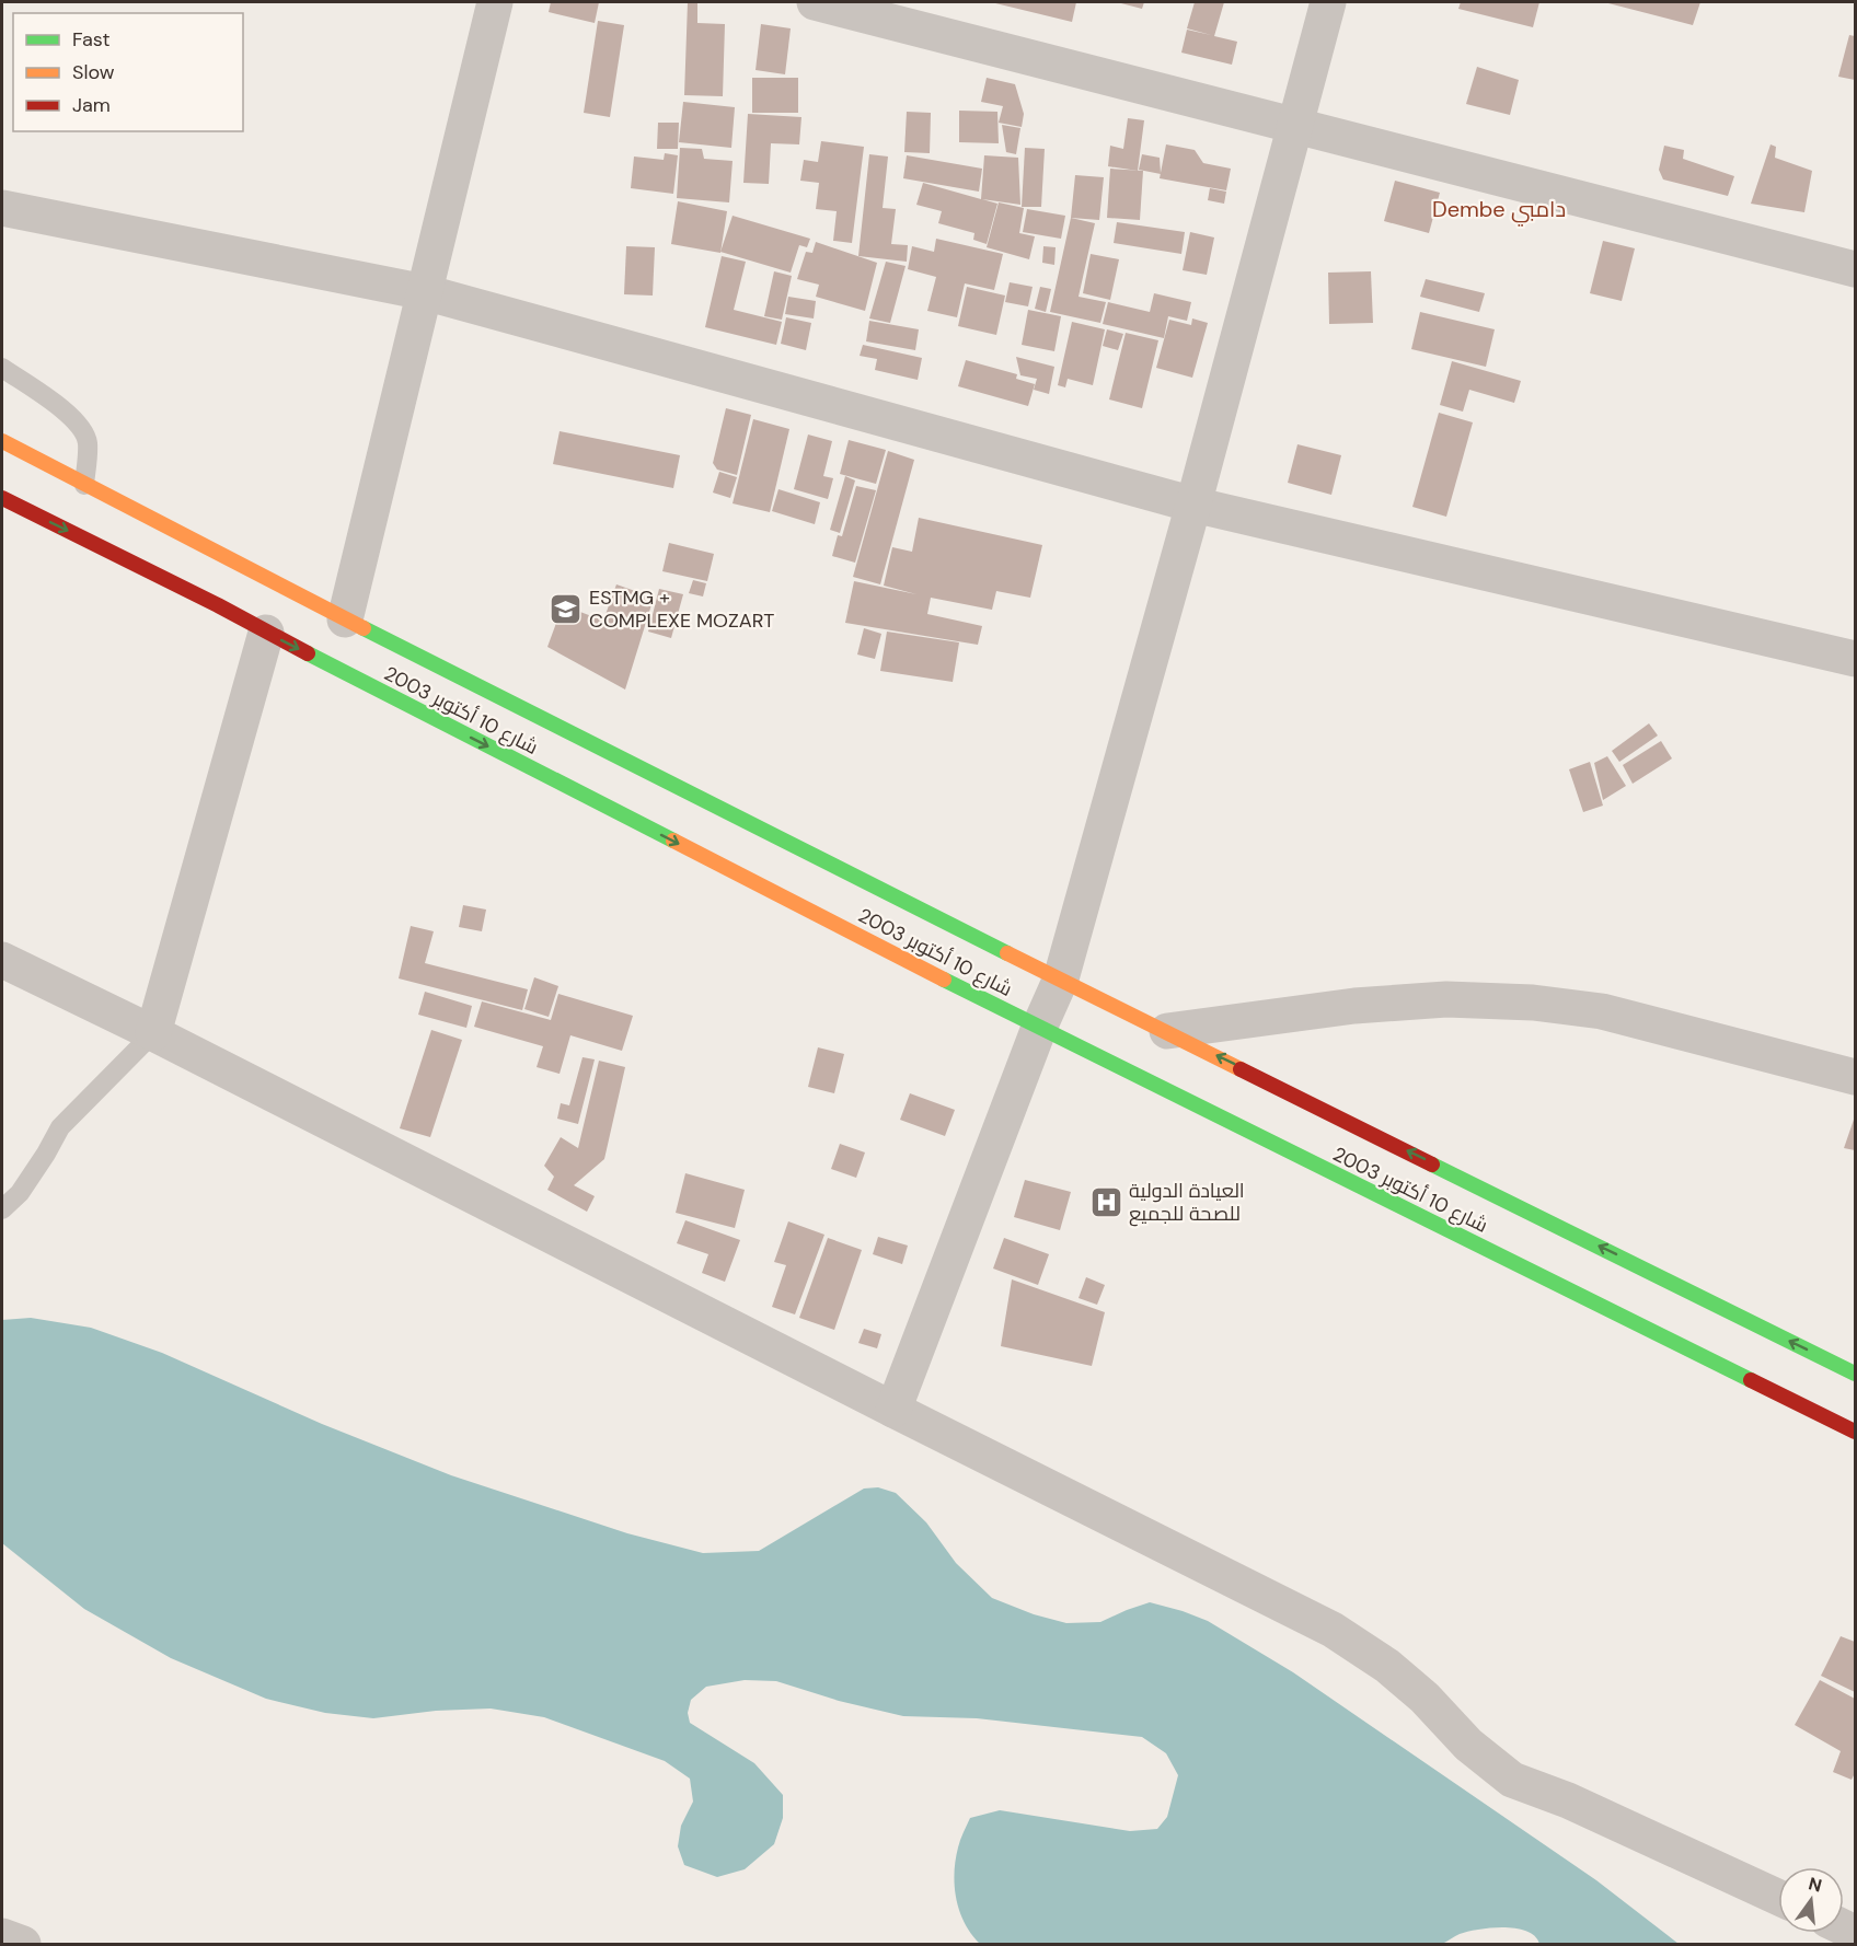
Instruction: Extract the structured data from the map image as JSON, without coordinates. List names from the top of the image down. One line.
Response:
{"streets":{"highway":["شارع 10 أكتوبر 2003"]},"districts":["Dembe دامبي"],"places":{"school or university":["ESTMG + COMPLEXE MOZART"],"hospital":["العيادة الدولية للصحة للجميع"]},"legend":["Fast","Slow","Jam"],"north":"top"}
